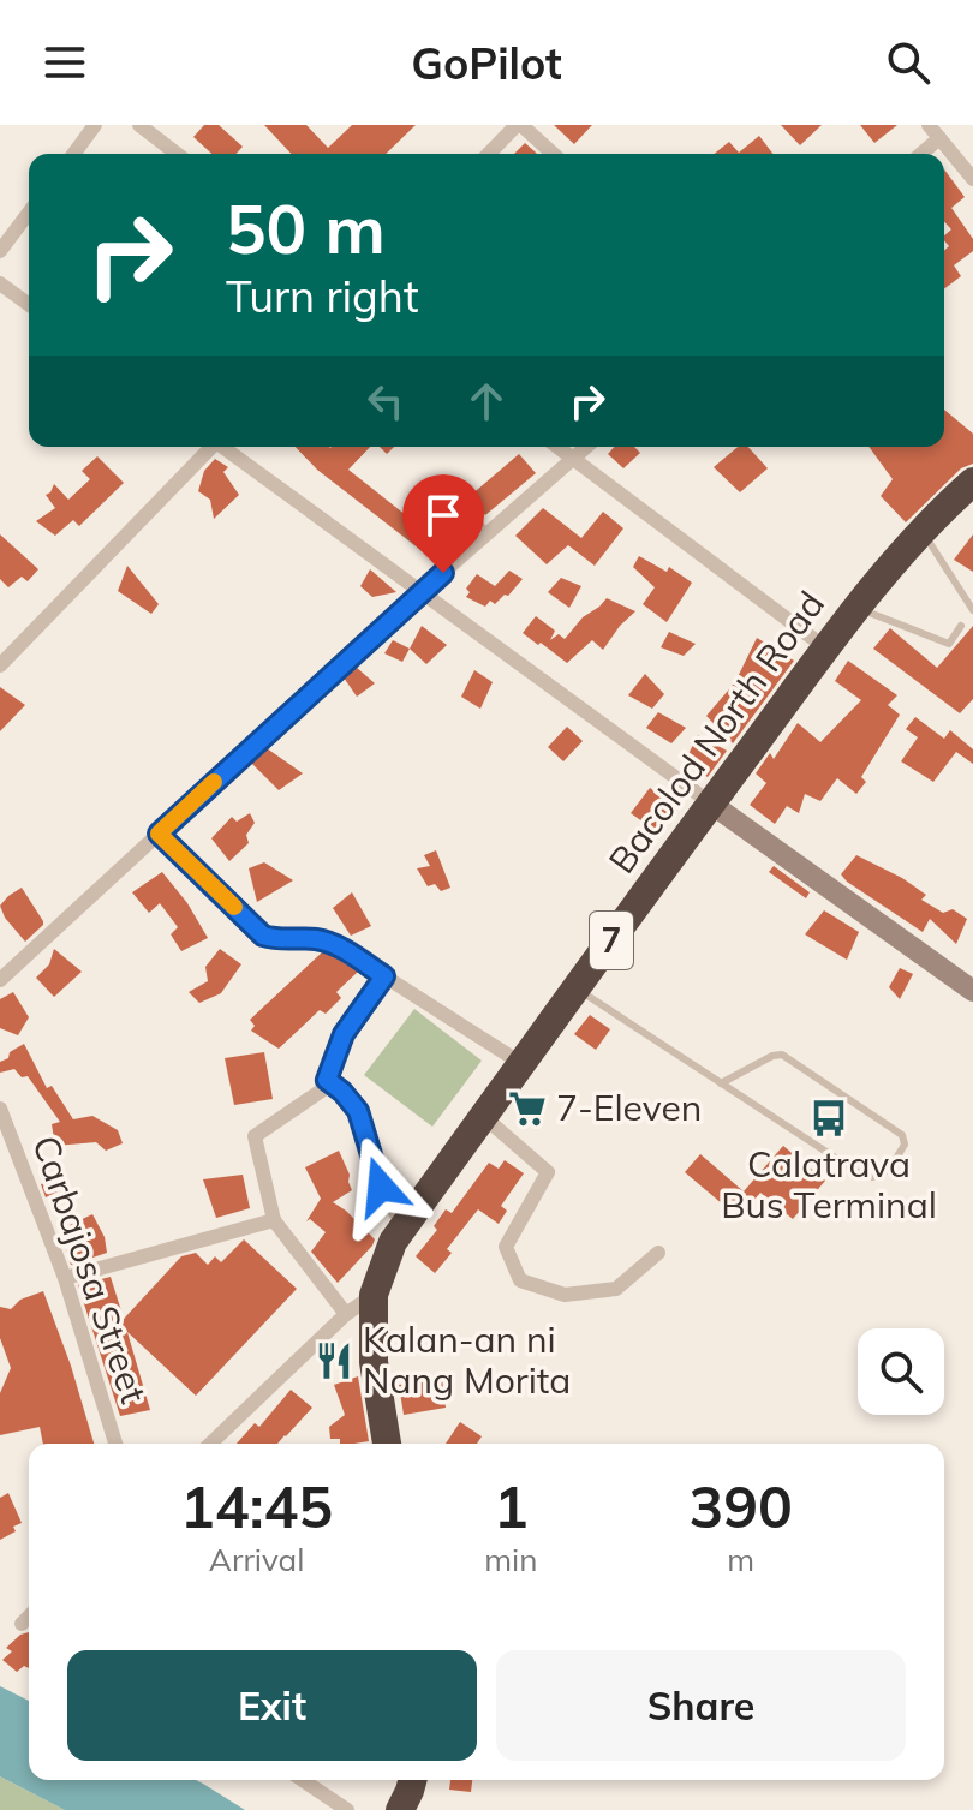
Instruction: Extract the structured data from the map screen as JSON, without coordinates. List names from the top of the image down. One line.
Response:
{"streets":{"highway":["Bacolod North Road","7"],"street":["Carbajosa Street"]},"places":{"supermarket":["7-Eleven"],"bus stop":["Calatrava Bus Terminal"],"restaurant":["Kalan-an ni Nang Morita"]},"page":{"header":"GoPilot","turn":["50 m","Turn right"],"eta":["14:45","Arrival","1","min","390","m"],"buttons":["Exit","Share"]}}
